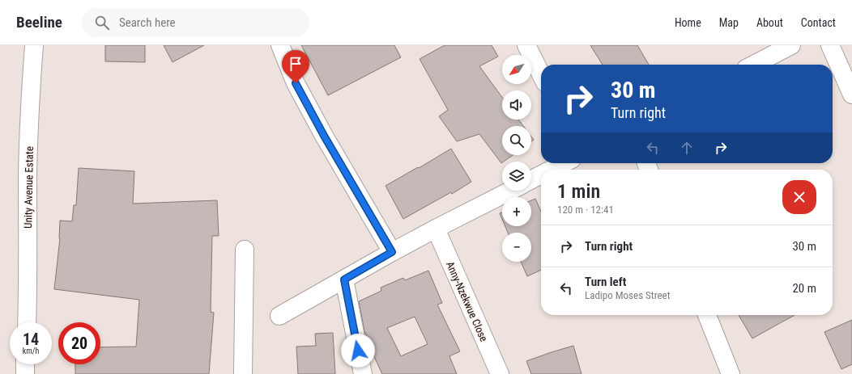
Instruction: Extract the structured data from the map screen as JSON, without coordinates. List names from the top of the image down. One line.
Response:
{"streets":{"street":["Unity Avenue Estate","Anny-Nzekwue Close"]},"north":"bottom left","page":{"header":"Beeline","search":"Search here","nav":["Home","Map","About","Contact"],"map_buttons":["+","−"],"turn":["30 m","Turn right"],"heading":["1 min","120 m · 12:41"],"list":[{"name":"Turn right","value":"30 m"},{"name":"Turn left","note":"Ladipo Moses Street","value":"20 m"}],"speed":"14 km/h","limit":"20"}}
